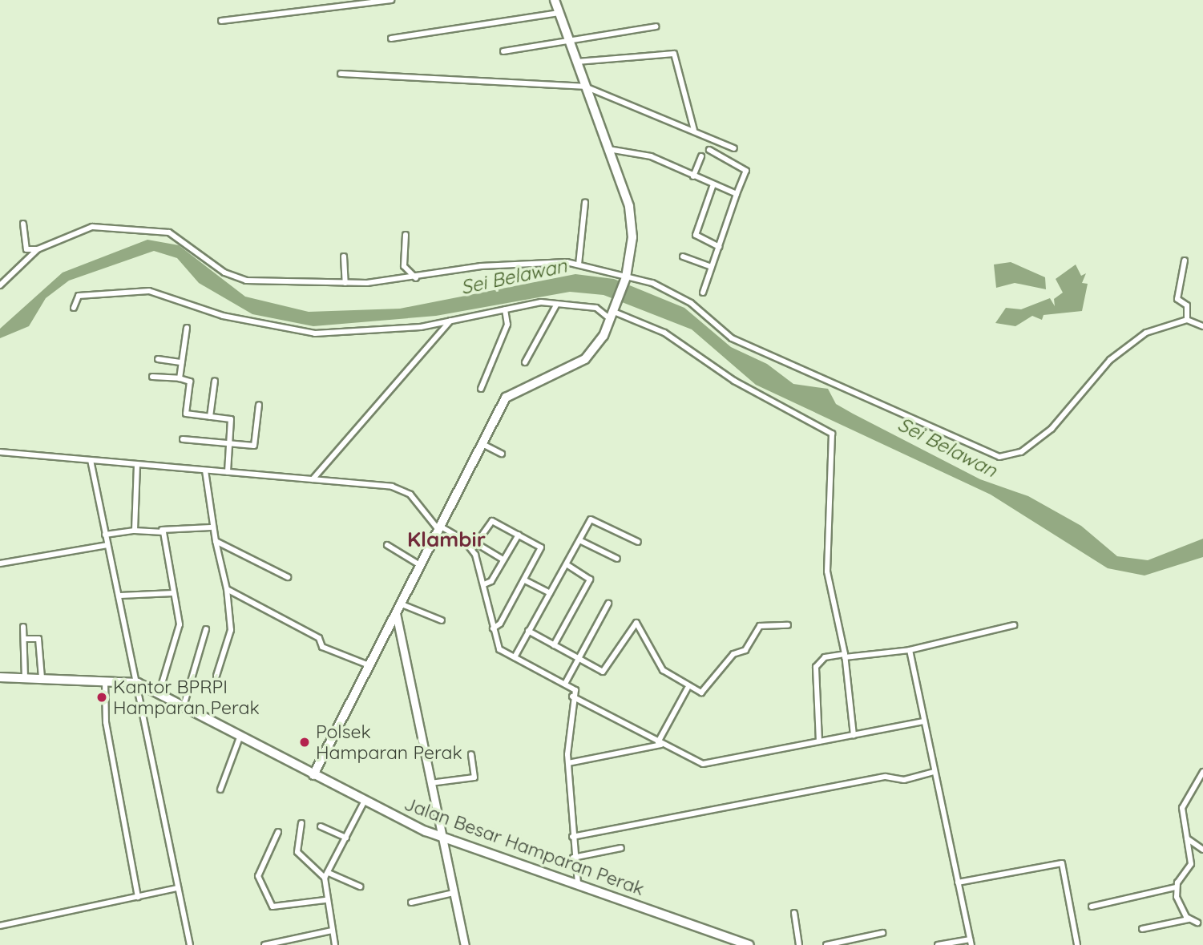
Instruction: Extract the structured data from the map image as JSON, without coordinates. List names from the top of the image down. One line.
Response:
{"streets":{"main road":["Jalan Besar Hamparan Perak"]},"districts":["Klambir"],"water":["Sei Belawan"],"places":["Kantor BPRPI Hamparan Perak","Polsek Hamparan Perak"]}
